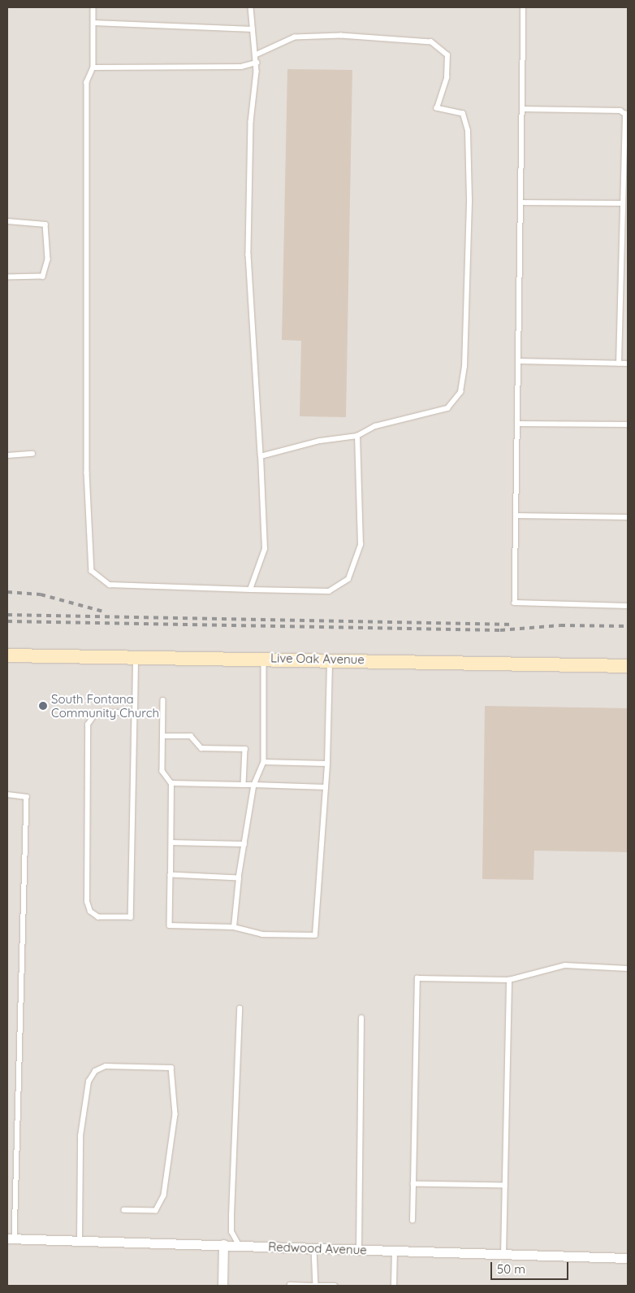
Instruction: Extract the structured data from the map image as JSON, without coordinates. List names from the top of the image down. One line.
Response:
{"streets":{"street":["Live Oak Avenue","Redwood Avenue"]},"places":["South Fontana Community Church"],"scale_bar":"50 m"}
